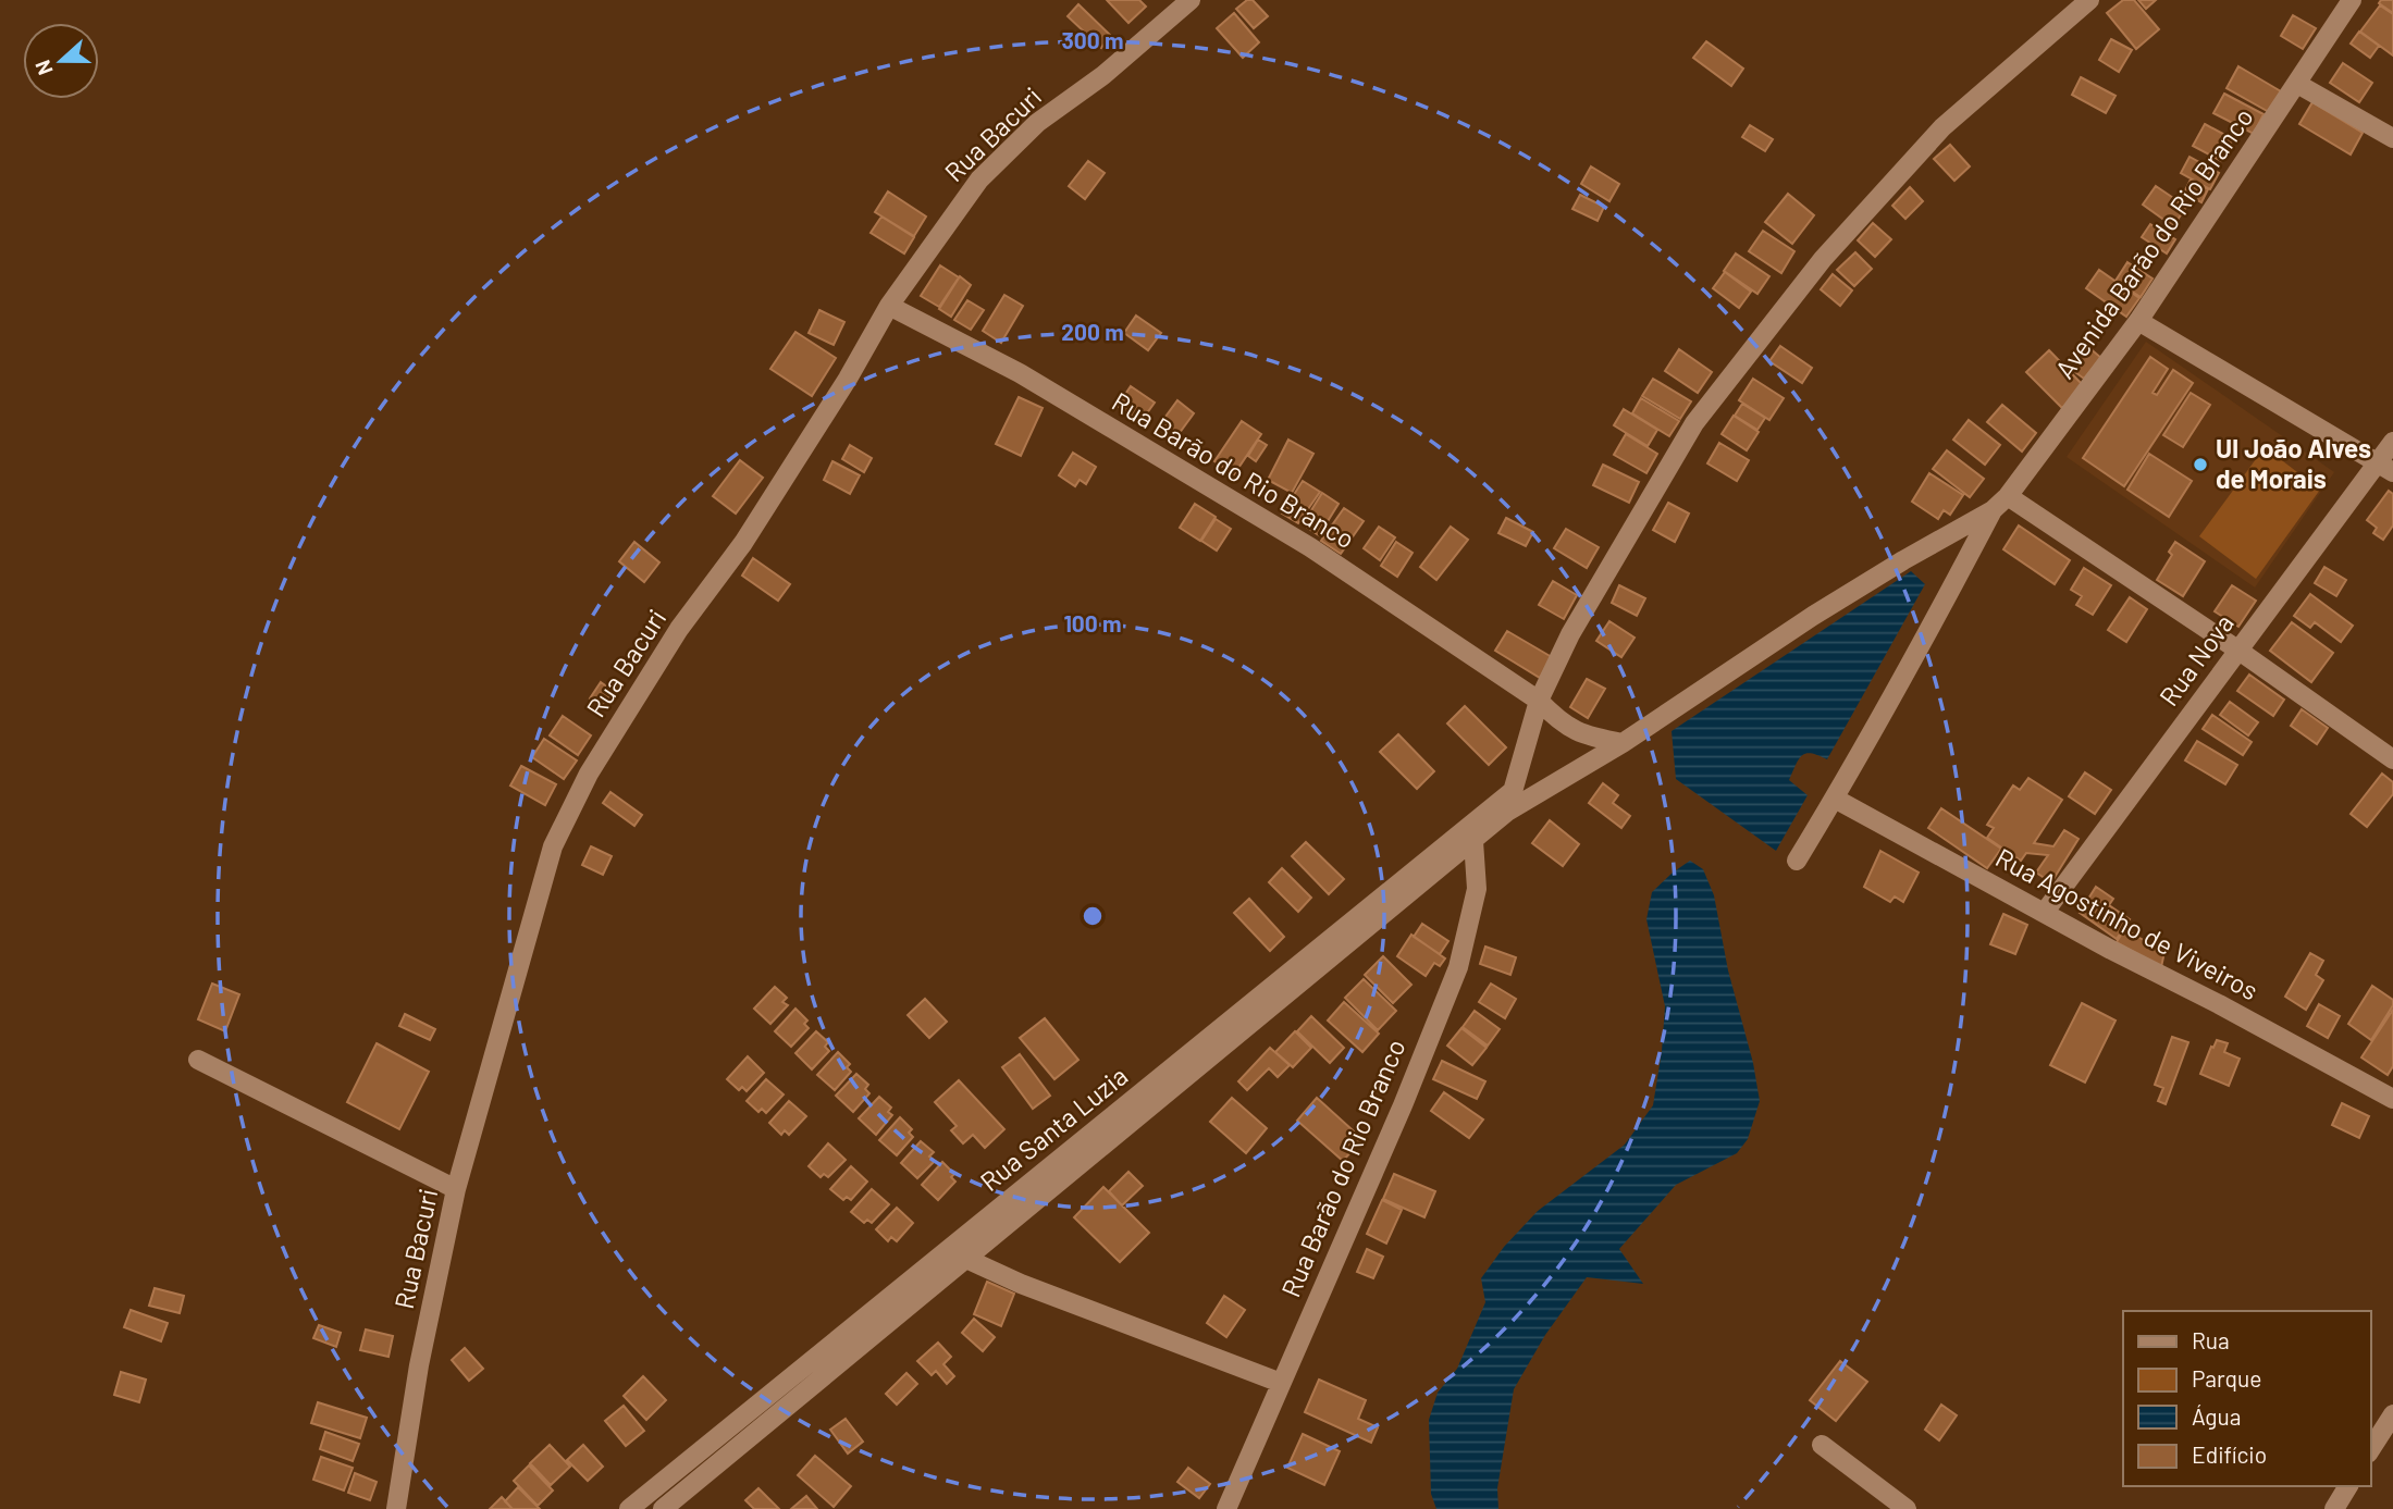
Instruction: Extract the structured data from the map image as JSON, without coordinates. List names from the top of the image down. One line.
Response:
{"streets":{"street":["Rua Bacuri","Avenida Barão do Rio Branco","Rua Barão do Rio Branco","Rua Nova","Rua Agostinho de Viveiros","Rua Santa Luzia"]},"crossings":[["Rua Bacuri","Rua Barão do Rio Branco"],["Avenida Barão do Rio Branco","Rua Agostinho de Viveiros"],["Avenida Barão do Rio Branco","Rua Santa Luzia"],["Rua Barão do Rio Branco","Rua Santa Luzia"],["Rua Nova","Rua Agostinho de Viveiros"]],"places":["UI João Alves de Morais"],"legend":["Rua","Parque","Água","Edifício"],"north":"left","rings":["300 m","200 m","100 m"]}
